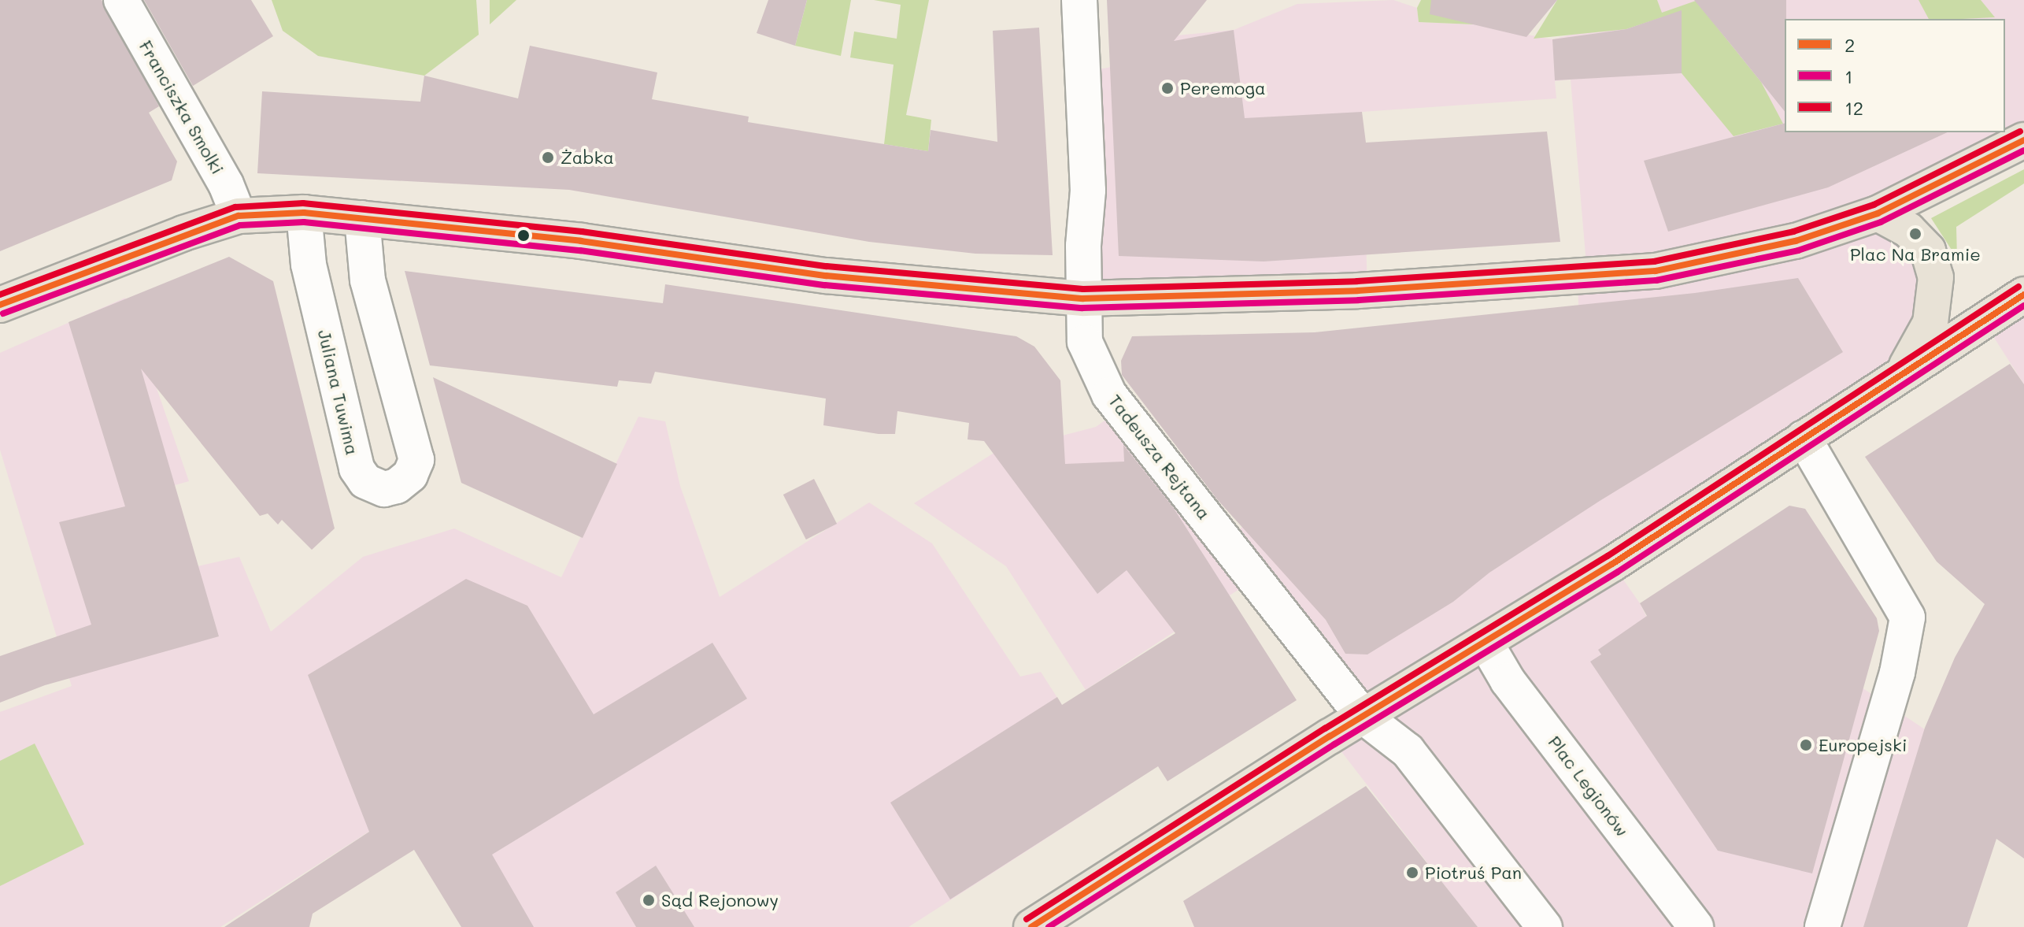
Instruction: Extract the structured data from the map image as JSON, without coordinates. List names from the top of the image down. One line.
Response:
{"streets":{"street":["Franciszka Smolki","Juliana Tuwima","Tadeusza Rejtana","Plac Legionów"]},"places":["Peremoga","Żabka","Plac Na Bramie","Europejski","Piotruś Pan","Sąd Rejonowy"],"lines":["transit line 12","transit line 2","transit line 1"],"legend":["2","1","12"]}
